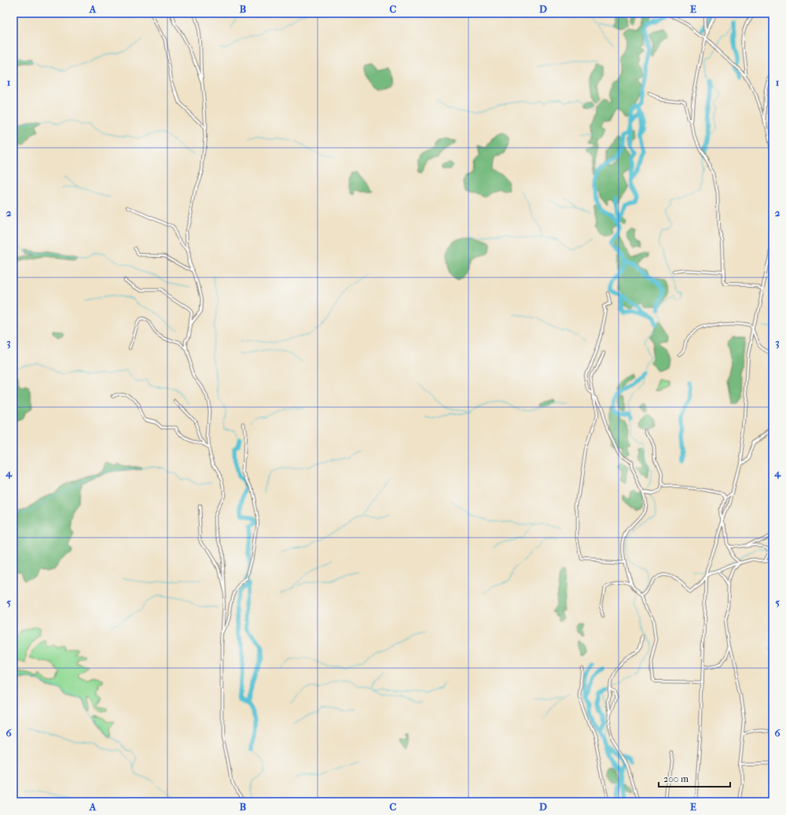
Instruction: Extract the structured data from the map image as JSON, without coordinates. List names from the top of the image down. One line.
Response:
{"scale_bar":"200 m","grid":{"columns":["A","B","C","D","E"],"rows":["1","2","3","4","5","6"]}}
